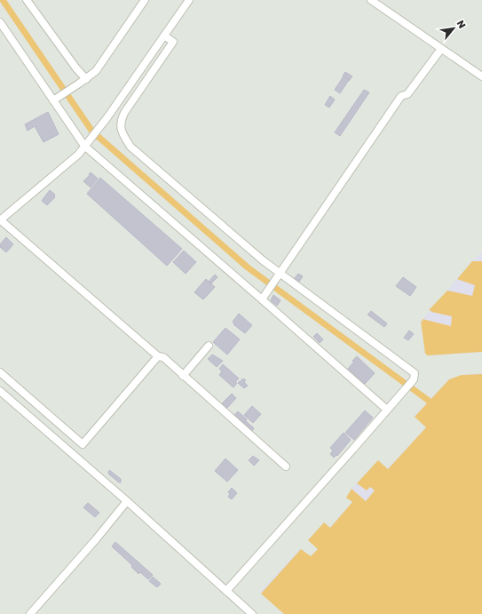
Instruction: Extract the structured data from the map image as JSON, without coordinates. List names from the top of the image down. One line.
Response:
{"north":"top right"}
